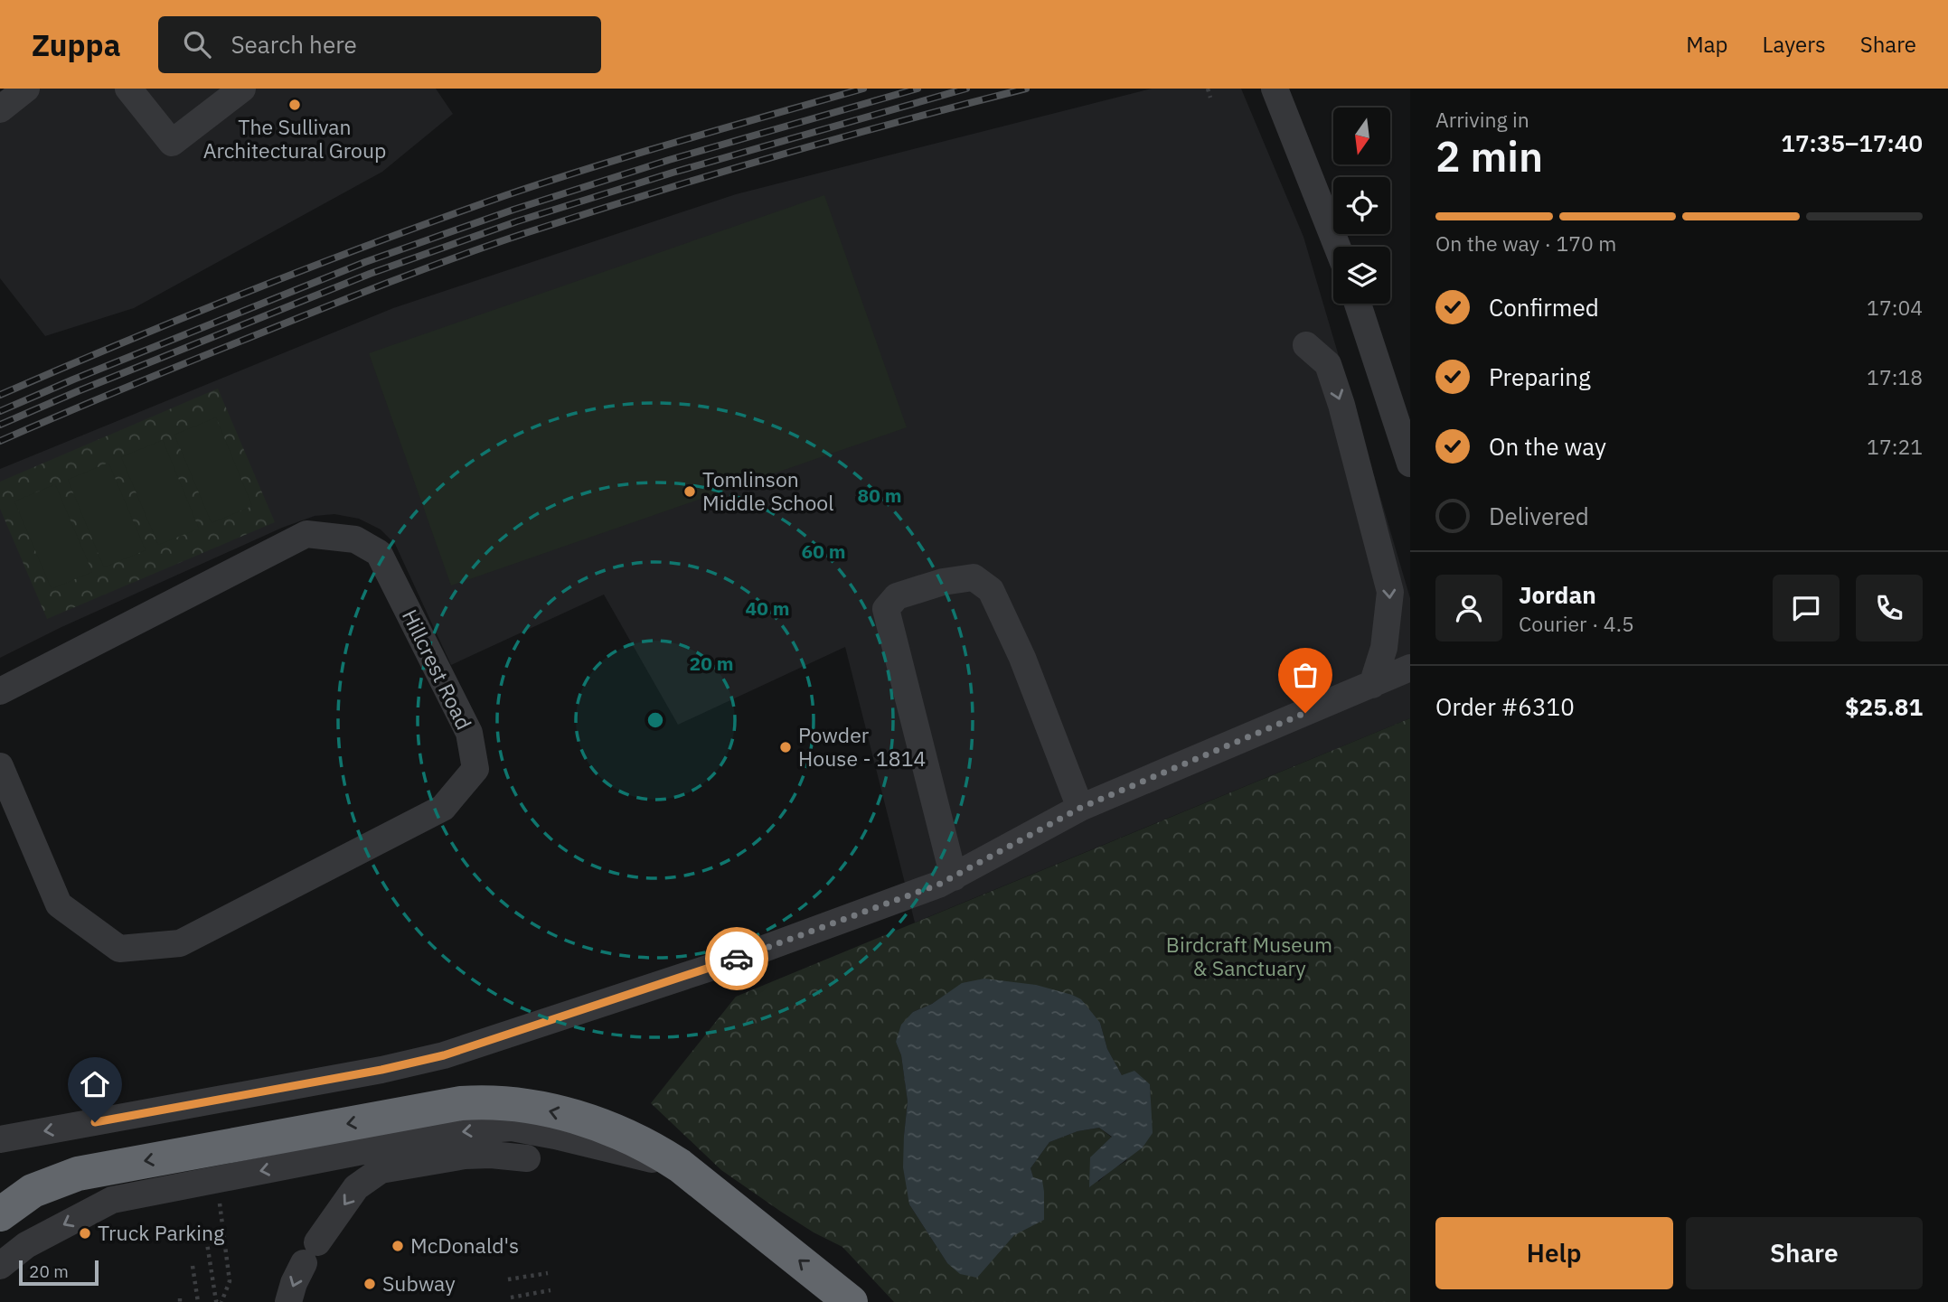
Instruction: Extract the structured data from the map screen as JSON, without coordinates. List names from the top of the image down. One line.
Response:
{"streets":{"street":["Hillcrest Road"]},"parks":["Birdcraft Museum & Sanctuary"],"places":["The Sullivan Architectural Group","Tomlinson Middle School","Powder House - 1814","Truck Parking","McDonald's","Subway"],"scale_bar":"20 m","north":"bottom","page":{"header":"Zuppa","search":"Search here","nav":["Map","Layers","Share"],"heading":["2 min","Arriving in","17:35–17:40"],"panel":["Jordan","Courier · 4.5","Order #6310","$25.81"],"bar":"On the way · 170 m","list":[["Confirmed","17:04"],["Preparing","17:18"],["On the way","17:21"],"Delivered"],"buttons":["Help","Share"],"scale":"20 m"},"rings":["80 m","60 m","40 m","20 m"]}
